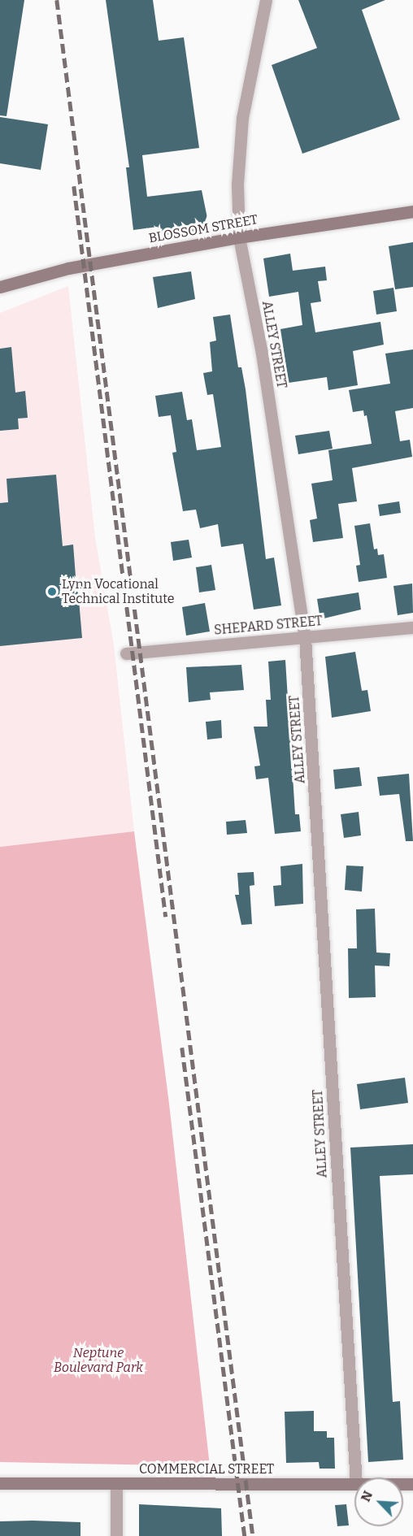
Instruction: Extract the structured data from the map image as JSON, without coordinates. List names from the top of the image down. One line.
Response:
{"streets":{"street":["BLOSSOM STREET","ALLEY STREET","SHEPARD STREET","COMMERCIAL STREET"]},"crossings":[["BLOSSOM STREET","ALLEY STREET"],["ALLEY STREET","SHEPARD STREET"]],"parks":["Neptune Boulevard Park"],"places":["Lynn Vocational Technical Institute"],"north":"top left"}
